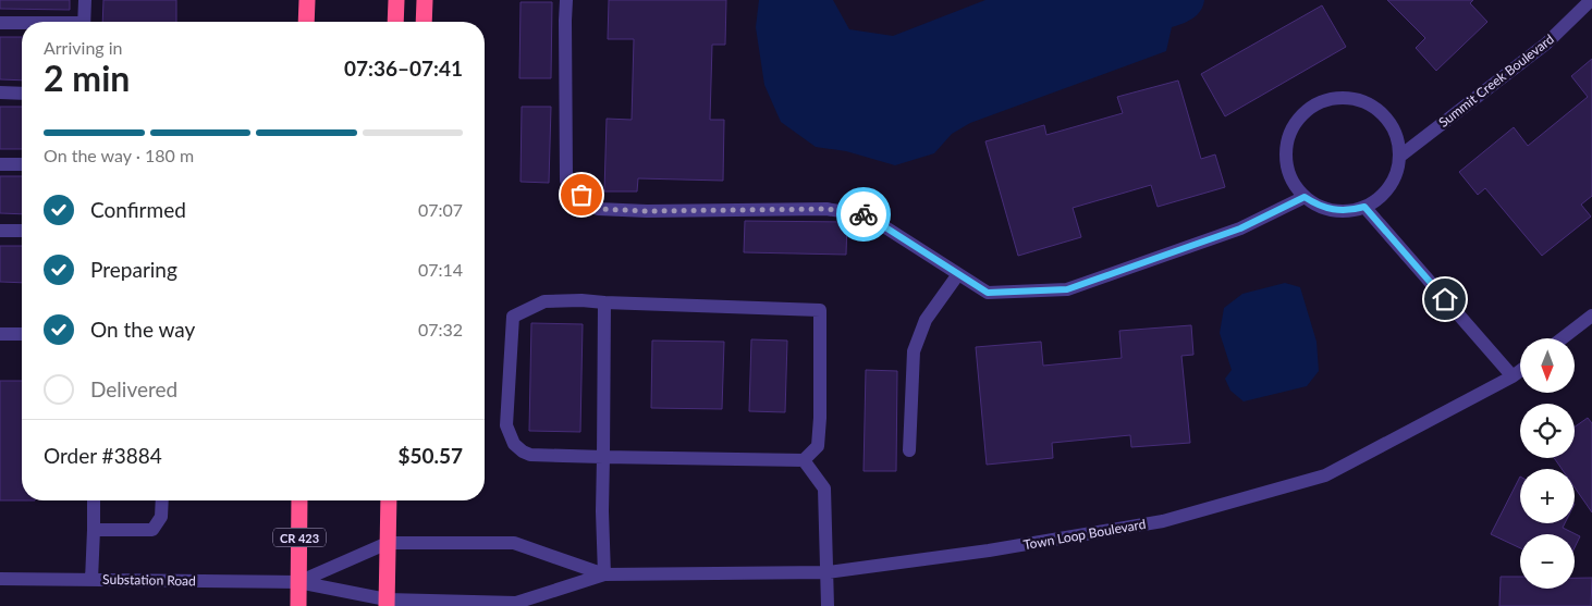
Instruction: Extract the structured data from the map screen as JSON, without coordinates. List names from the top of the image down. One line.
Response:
{"streets":{"highway":["CR 423"],"street":["Summit Creek Boulevard","Town Loop Boulevard","Substation Road"]},"crossings":[["Town Loop Boulevard","CR 423"],["Town Loop Boulevard","Substation Road"],["CR 423","Substation Road"]],"north":"bottom","page":{"heading":["2 min","Arriving in","07:36–07:41"],"panel":["Order #3884","$50.57"],"bar":"On the way · 180 m","list":[["Confirmed","07:07"],["Preparing","07:14"],["On the way","07:32"],"Delivered"],"map_buttons":["+","−"]}}
